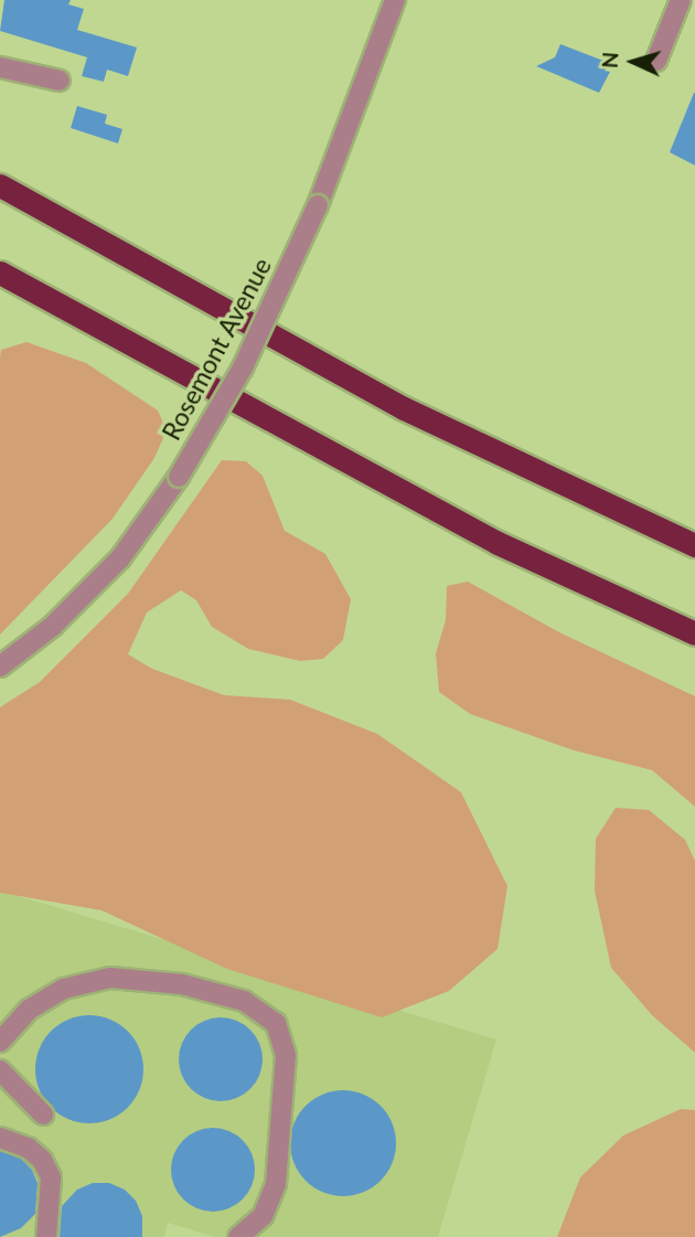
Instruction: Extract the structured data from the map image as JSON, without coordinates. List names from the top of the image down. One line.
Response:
{"streets":{"street":["Rosemont Avenue"]},"north":"left"}
